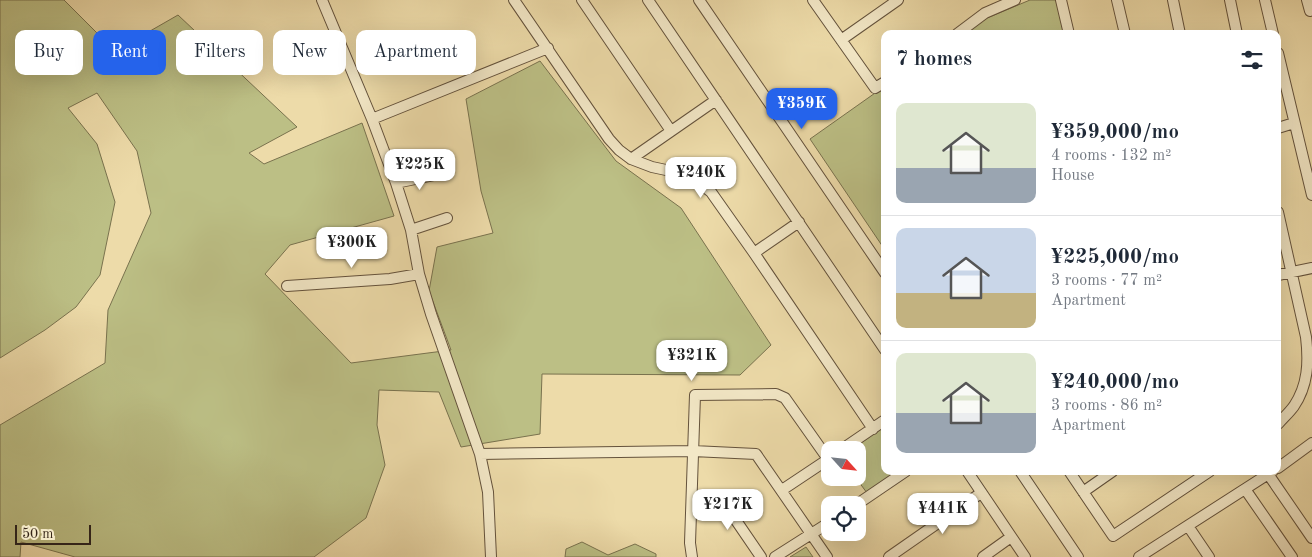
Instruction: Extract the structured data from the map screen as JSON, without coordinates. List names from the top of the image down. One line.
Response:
{"scale_bar":"50 m","north":"bottom right","page":{"chip":["Buy","Rent","Filters","New","Apartment"],"heading":"7 homes","price":["¥359K","¥225K","¥240K","¥300K","¥321K","¥217K","¥441K"],"list":[{"name":"¥359,000/mo","note":"4 rooms · 132 m² · House"},{"name":"¥225,000/mo","note":"3 rooms · 77 m² · Apartment"},{"name":"¥240,000/mo","note":"3 rooms · 86 m² · Apartment"}],"scale":"50 m"}}
